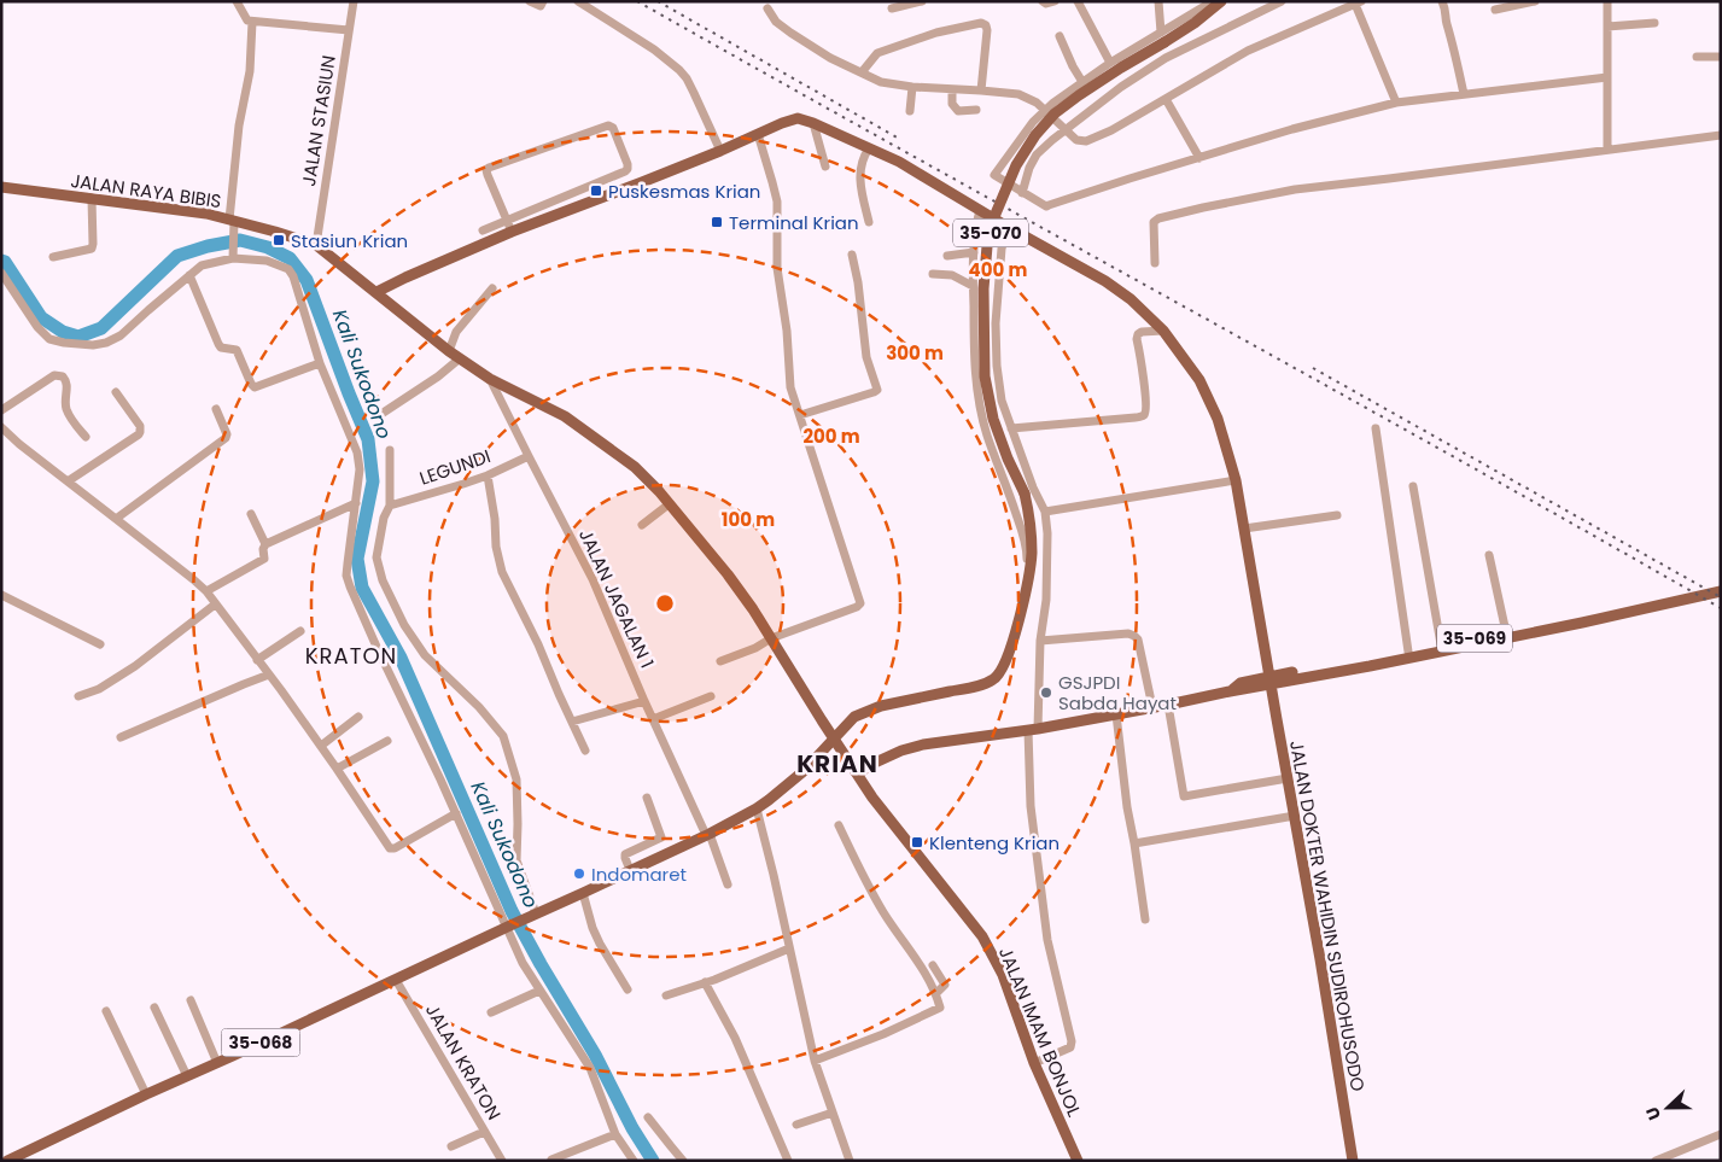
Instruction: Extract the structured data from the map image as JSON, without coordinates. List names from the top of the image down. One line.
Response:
{"streets":{"main road":["JALAN RAYA BIBIS","35-070","35-069","JALAN DOKTER WAHIDIN SUDIROHUSODO","JALAN IMAM BONJOL","35-068"],"street":["JALAN STASIUN","LEGUNDI","JALAN JAGALAN 1","JALAN KRATON"]},"crossings":[["JALAN STASIUN","JALAN RAYA BIBIS"],["JALAN RAYA BIBIS","JALAN JAGALAN 1"],["JALAN RAYA BIBIS","JALAN IMAM BONJOL"],["35-070","JALAN IMAM BONJOL"],["35-070","35-068"],["LEGUNDI","JALAN JAGALAN 1"],["JALAN JAGALAN 1","35-068"],["35-069","JALAN DOKTER WAHIDIN SUDIROHUSODO"],["35-069","JALAN IMAM BONJOL"],["JALAN IMAM BONJOL","35-068"],["35-068","JALAN KRATON"]],"districts":["KRATON","KRIAN"],"water":["Kali Sukodono"],"places":{"transit":["Puskesmas Krian","Terminal Krian","Stasiun Krian","Klenteng Krian"],"other":["GSJPDI Sabda Hayat","Indomaret"]},"north":"left","rings":["400 m","300 m","200 m","100 m"]}
